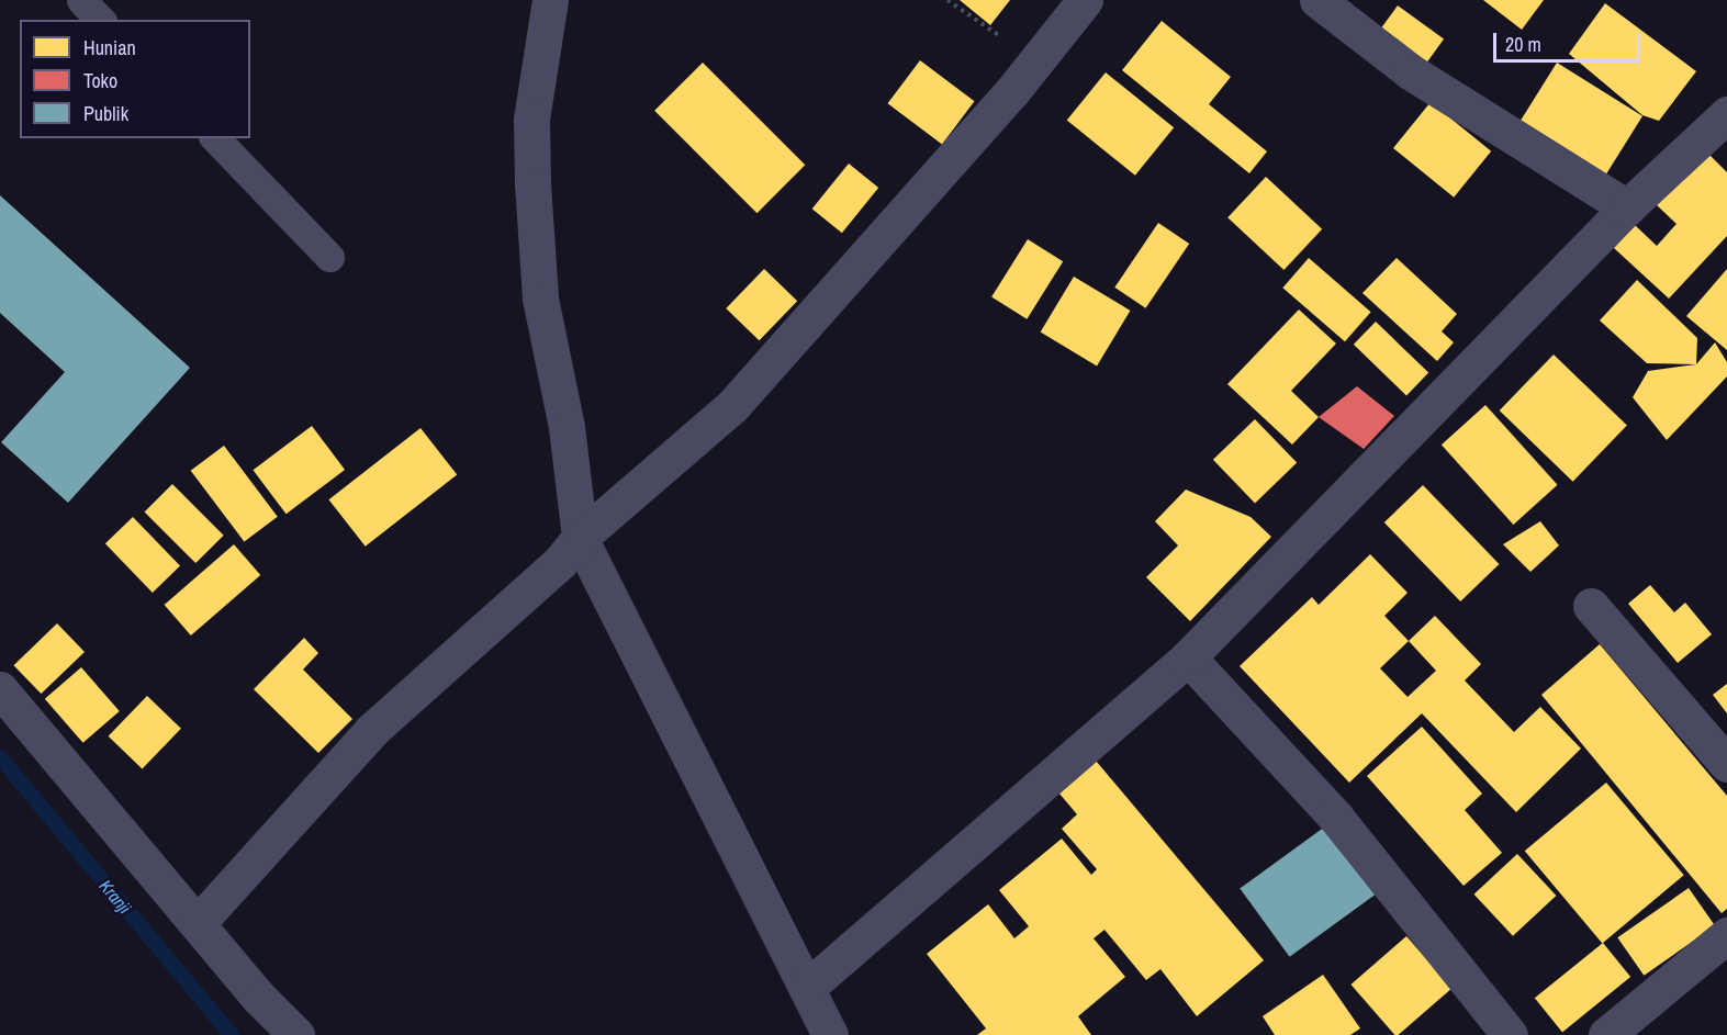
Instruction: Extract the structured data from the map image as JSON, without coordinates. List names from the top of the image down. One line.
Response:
{"water":["Kranji"],"legend":["Hunian","Toko","Publik"],"scale_bar":"20 m"}
